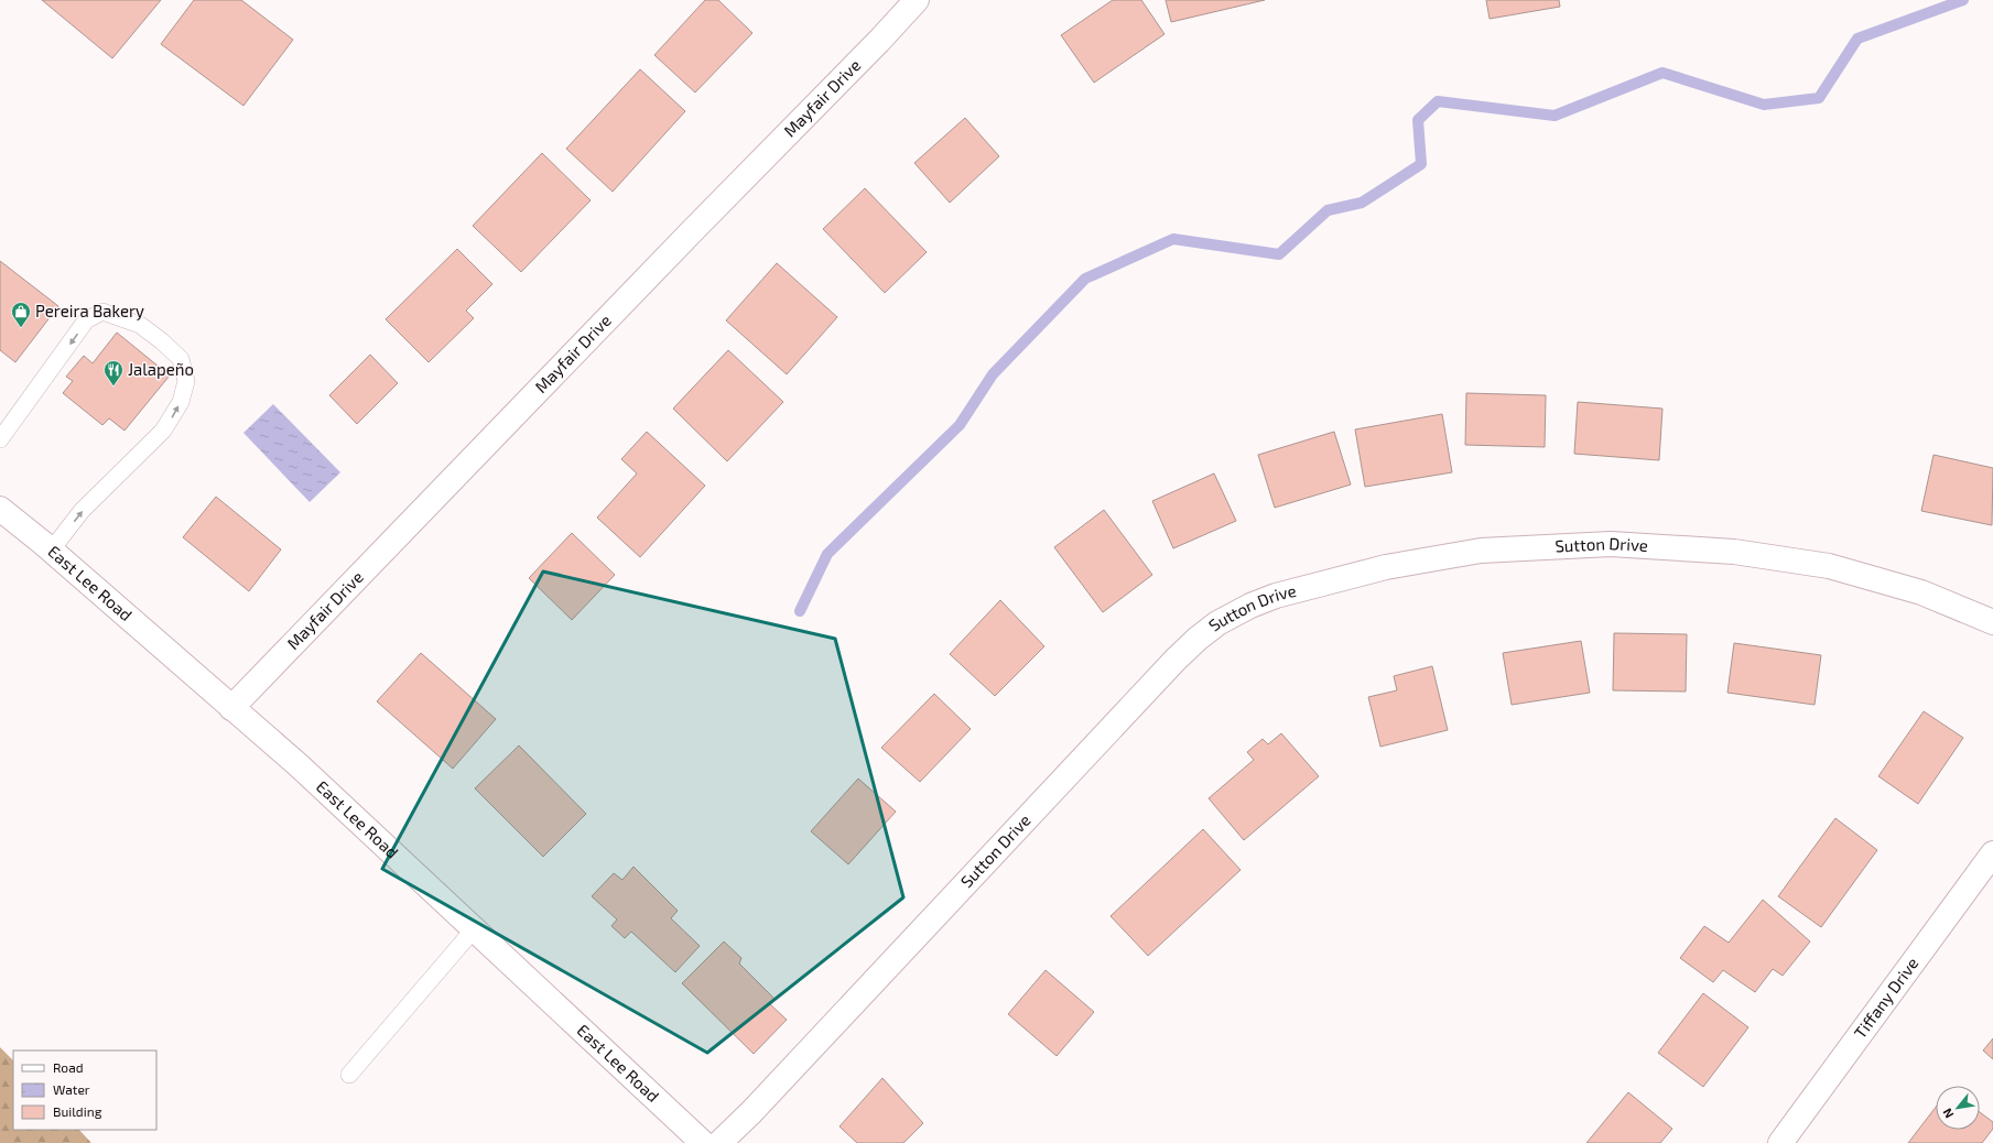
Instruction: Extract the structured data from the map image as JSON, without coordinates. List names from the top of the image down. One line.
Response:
{"streets":{"street":["Mayfair Drive","Sutton Drive","East Lee Road","Tiffany Drive"]},"crossings":[["Mayfair Drive","East Lee Road"]],"places":{"shop":["Pereira Bakery"],"restaurant":["Jalapeño"]},"legend":["Road","Water","Building"],"north":"bottom left"}
